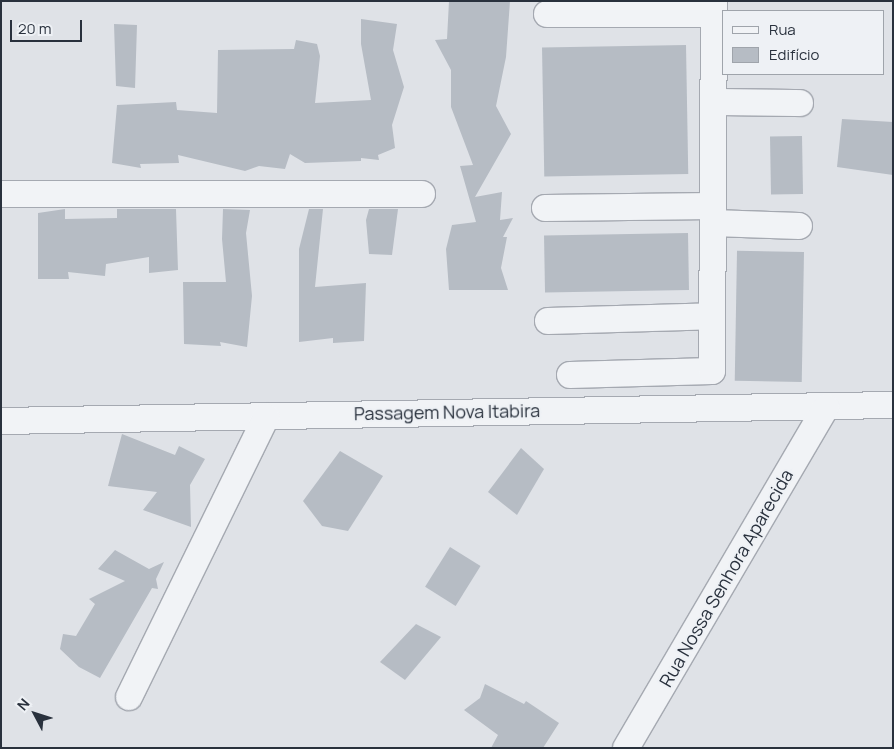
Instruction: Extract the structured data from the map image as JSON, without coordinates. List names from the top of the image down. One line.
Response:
{"streets":{"street":["Passagem Nova Itabira","Rua Nossa Senhora Aparecida"]},"crossings":[["Passagem Nova Itabira","Rua Nossa Senhora Aparecida"]],"legend":["Rua","Edifício"],"scale_bar":"20 m","north":"top left"}
